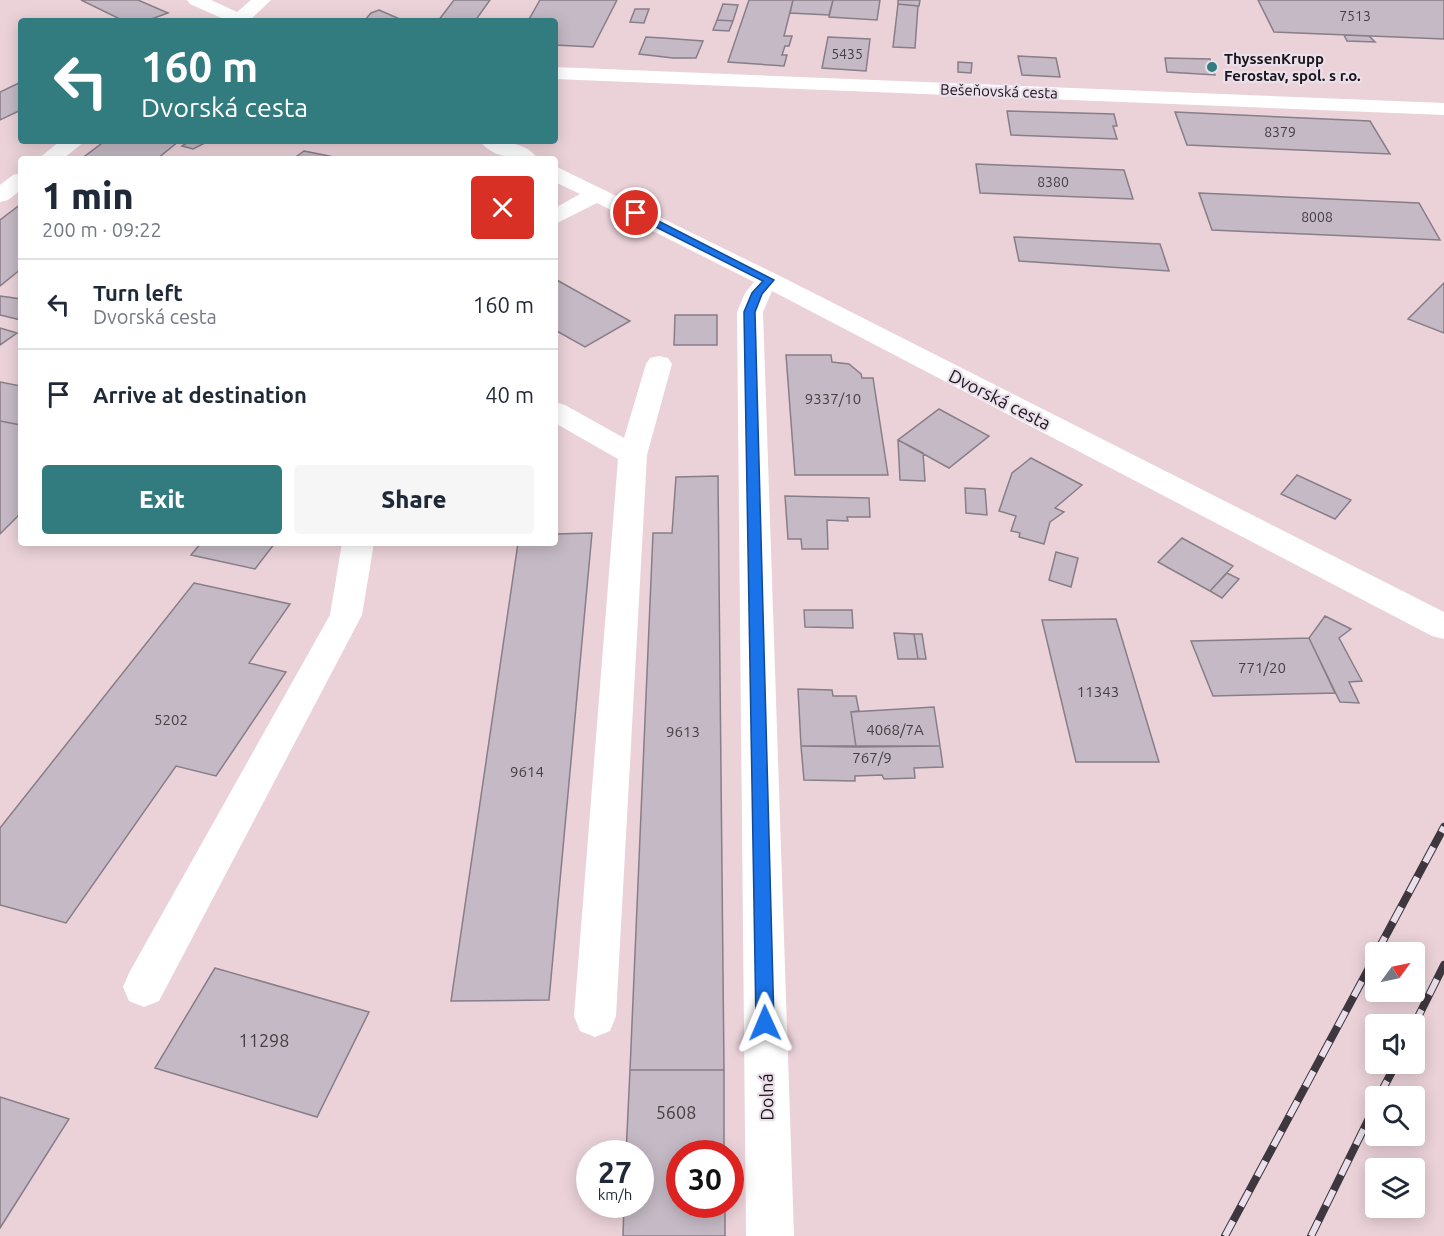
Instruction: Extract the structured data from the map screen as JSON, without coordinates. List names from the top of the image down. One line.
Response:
{"streets":{"street":["Bešeňovská cesta","Dvorská cesta","Dolná"]},"crossings":[["Dvorská cesta","Dolná"]],"places":["ThyssenKrupp Ferostav, spol. s r.o."],"house_numbers":["7513","5435","8379","8380","8008","9337/10","771/20","11343","5202","4068/7A","9613","767/9","9614","11298","5608"],"north":"top right","page":{"turn":["160 m","Dvorská cesta"],"heading":["1 min","200 m · 09:22"],"list":[{"name":"Turn left","note":"Dvorská cesta","value":"160 m"},{"name":"Arrive at destination","value":"40 m"}],"buttons":["Exit","Share"],"speed":"27 km/h","limit":"30"}}
